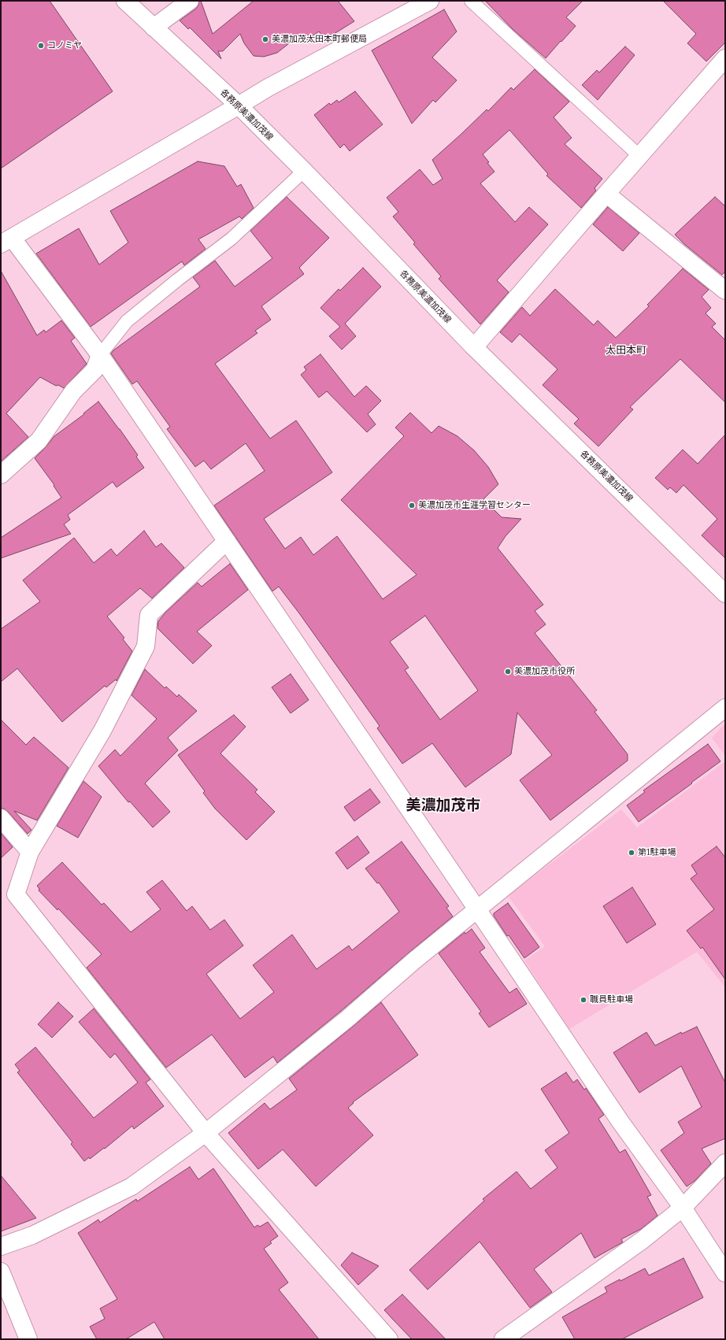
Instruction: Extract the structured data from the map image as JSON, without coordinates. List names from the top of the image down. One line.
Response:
{"streets":{"street":["各務原美濃加茂線"]},"districts":["太田本町","美濃加茂市"],"places":["美濃加茂太田本町郵便局","コノミヤ","美濃加茂市生涯学習センター","美濃加茂市役所","第1駐車場","職員駐車場"]}
